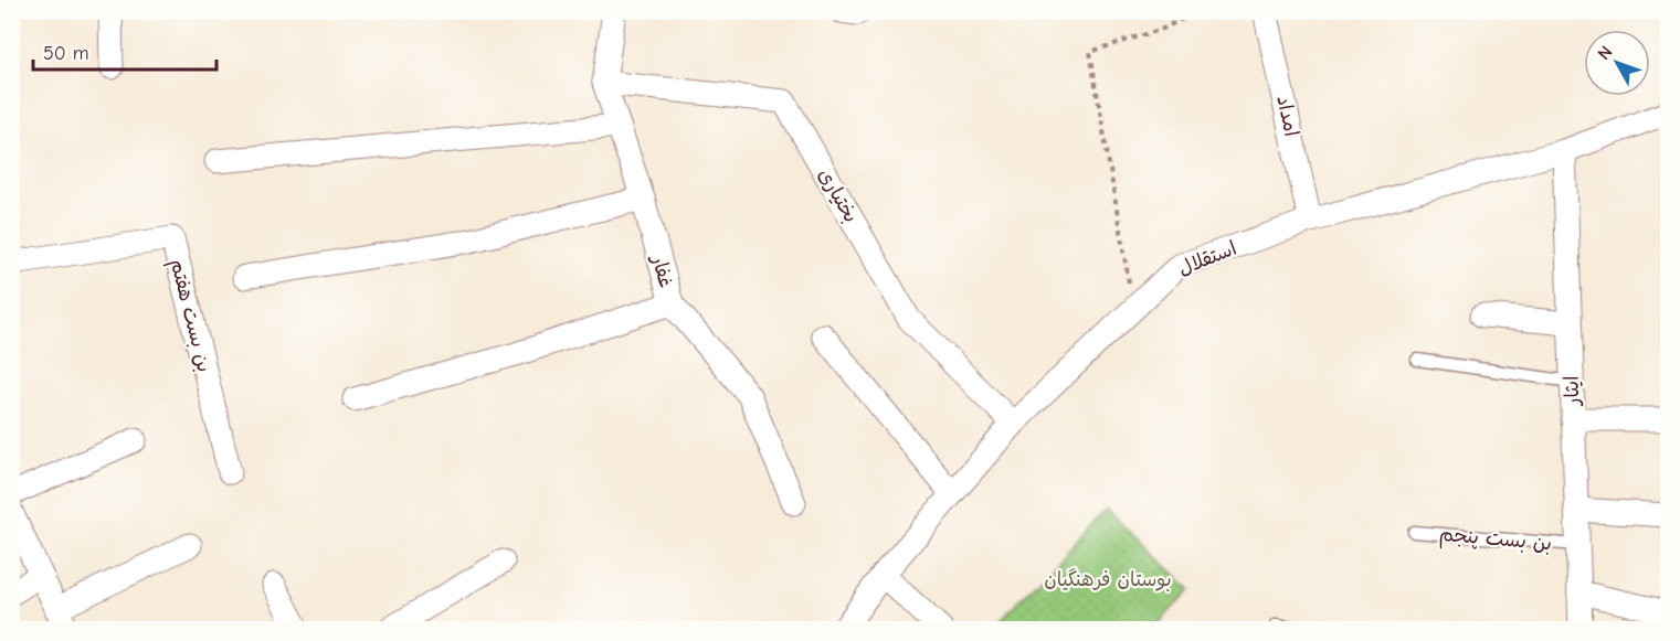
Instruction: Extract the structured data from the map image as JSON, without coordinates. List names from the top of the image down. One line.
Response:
{"streets":{"street":["امداد","بختیاری","استقلال","غفار","بن بست هفتم","ایثار"],"lane":["بن بست پنجم"]},"crossings":[["امداد","استقلال"],["بختیاری","استقلال"],["بختیاری","غفار"],["استقلال","ایثار"],["ایثار","بن بست پنجم"]],"parks":["بوستان فرهنگیان"],"scale_bar":"50 m","north":"top left"}
